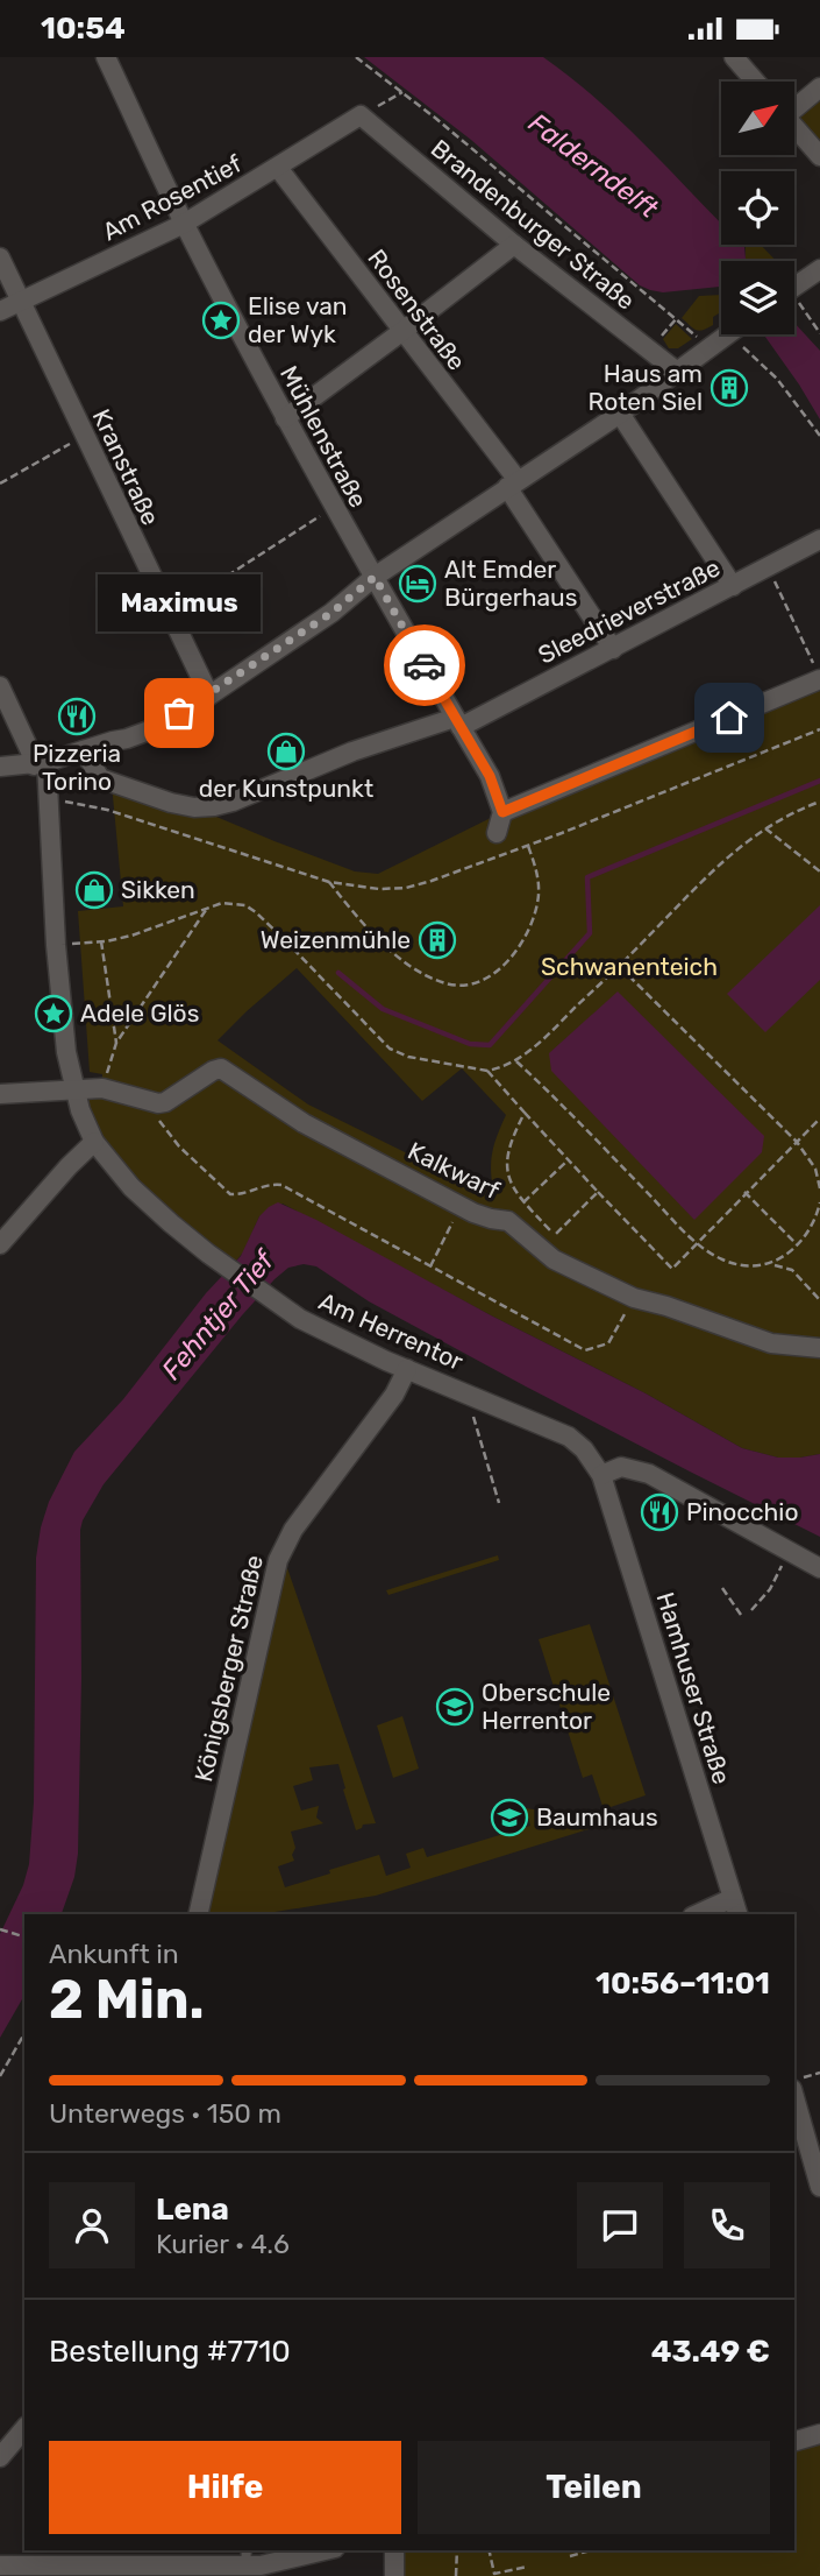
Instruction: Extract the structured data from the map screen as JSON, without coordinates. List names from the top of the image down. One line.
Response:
{"streets":{"street":["Am Rosentief","Brandenburger Straße","Rosenstraße","Mühlenstraße","Kranstraße","Sleedrieverstraße","Kalkwarf","Am Herrentor","Königsberger Straße","Hamhuser Straße"]},"crossings":[["Am Rosentief","Brandenburger Straße"],["Am Rosentief","Rosenstraße"],["Am Rosentief","Mühlenstraße"],["Am Rosentief","Kranstraße"],["Rosenstraße","Sleedrieverstraße"],["Mühlenstraße","Sleedrieverstraße"],["Kalkwarf","Am Herrentor"],["Am Herrentor","Königsberger Straße"],["Am Herrentor","Hamhuser Straße"]],"water":["Falderndelft","Fehntjer Tief"],"parks":["Schwanenteich"],"places":{"place":["Elise van der Wyk","Adele Glös"],"building":["Haus am Roten Siel","Weizenmühle"],"hotel":["Alt Emder Bürgerhaus"],"other":["Maximus"],"restaurant":["Pizzeria Torino","Pinocchio"],"shop":["der Kunstpunkt","Sikken"],"school or university":["Oberschule Herrentor","Baumhaus"]},"north":"top right","page":{"status":"10:54","bubble":"Maximus","heading":["2 Min.","Ankunft in","10:56–11:01"],"panel":["Lena","Kurier · 4.6","Bestellung #7710","43.49 €"],"bar":"Unterwegs · 150 m","buttons":["Hilfe","Teilen"]}}
